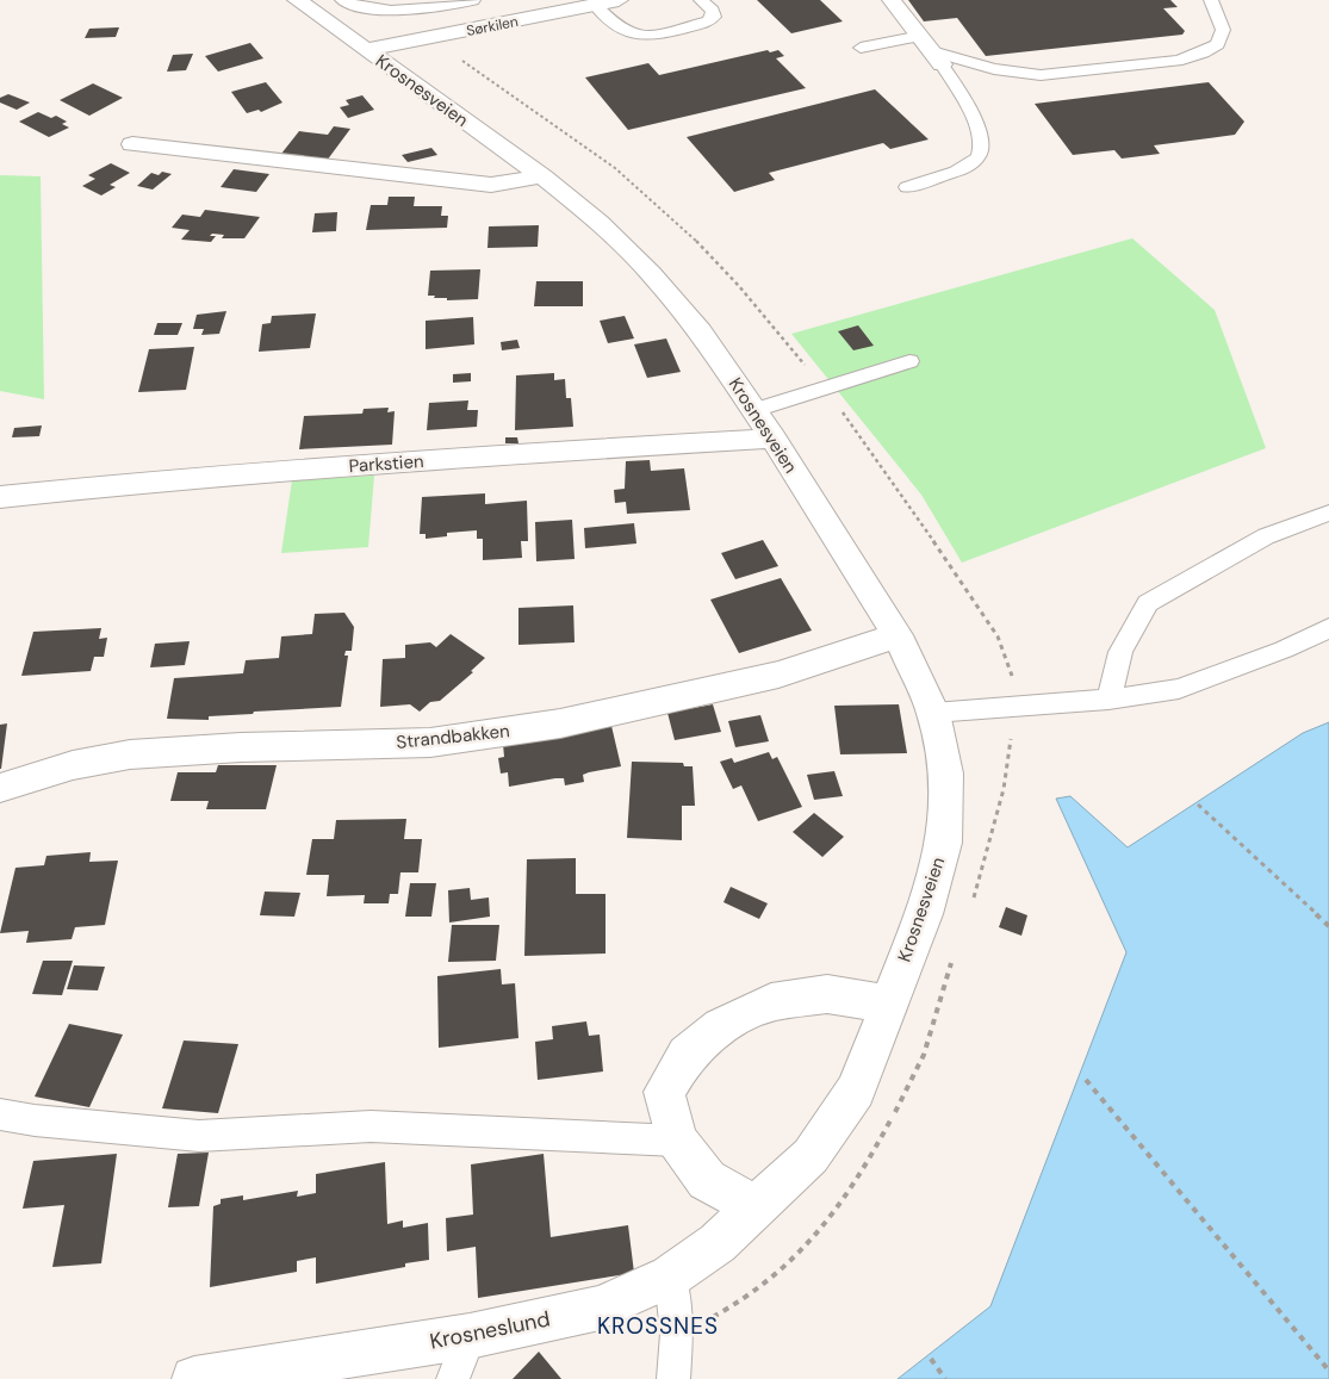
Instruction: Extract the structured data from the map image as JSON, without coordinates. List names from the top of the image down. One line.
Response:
{"streets":{"street":["Sørkilen","Krosnesveien","Parkstien","Strandbakken","Krosneslund"]},"crossings":[["Sørkilen","Krosnesveien"],["Krosnesveien","Parkstien"],["Krosnesveien","Strandbakken"],["Krosnesveien","Krosneslund"]],"districts":["KROSSNES"]}
